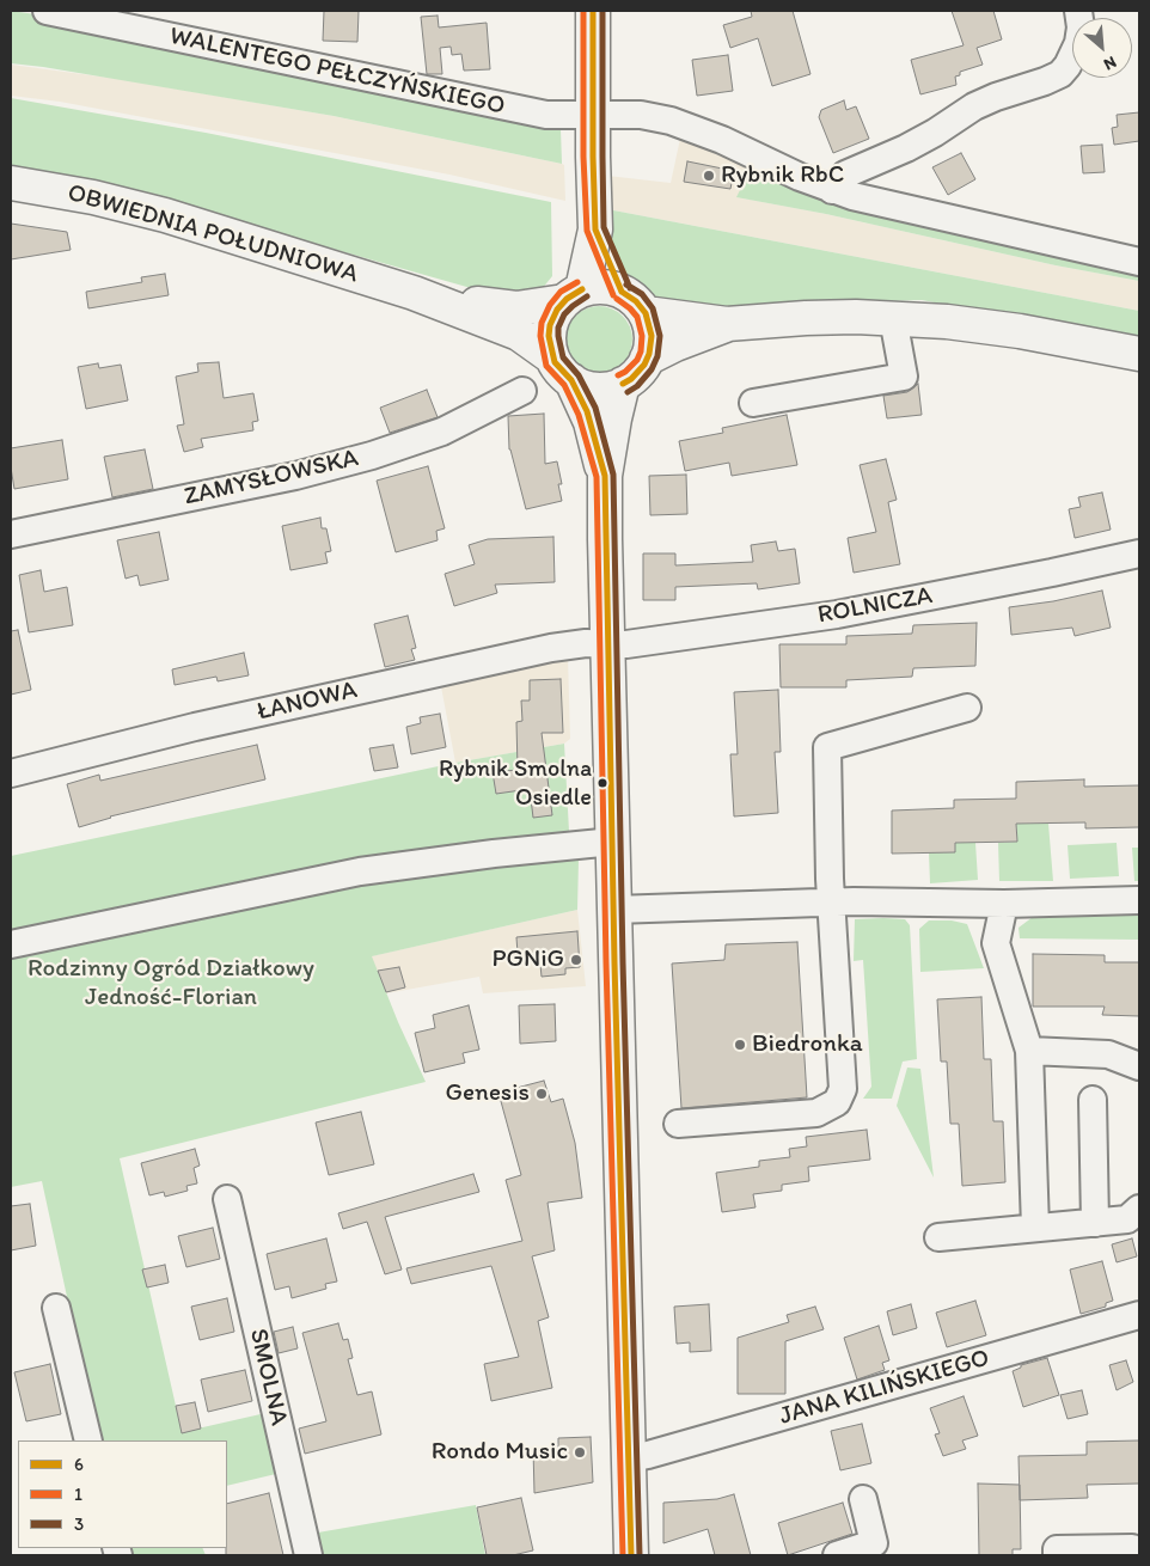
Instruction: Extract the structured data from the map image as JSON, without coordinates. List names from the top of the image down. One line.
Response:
{"streets":{"main road":["OBWIEDNIA POŁUDNIOWA"],"street":["WALENTEGO PEŁCZYŃSKIEGO","ZAMYSŁOWSKA","ROLNICZA","ŁANOWA","SMOLNA","JANA KILIŃSKIEGO"]},"crossings":[["ROLNICZA","ŁANOWA"]],"parks":["Rodzinny Ogród Działkowy Jedność-Florian"],"places":["Rybnik RbC","Rybnik Smolna Osiedle","PGNiG","Biedronka","Genesis","Rondo Music"],"lines":["transit line 6","transit line 1","transit line 3"],"legend":["6","1","3"],"north":"bottom right"}
